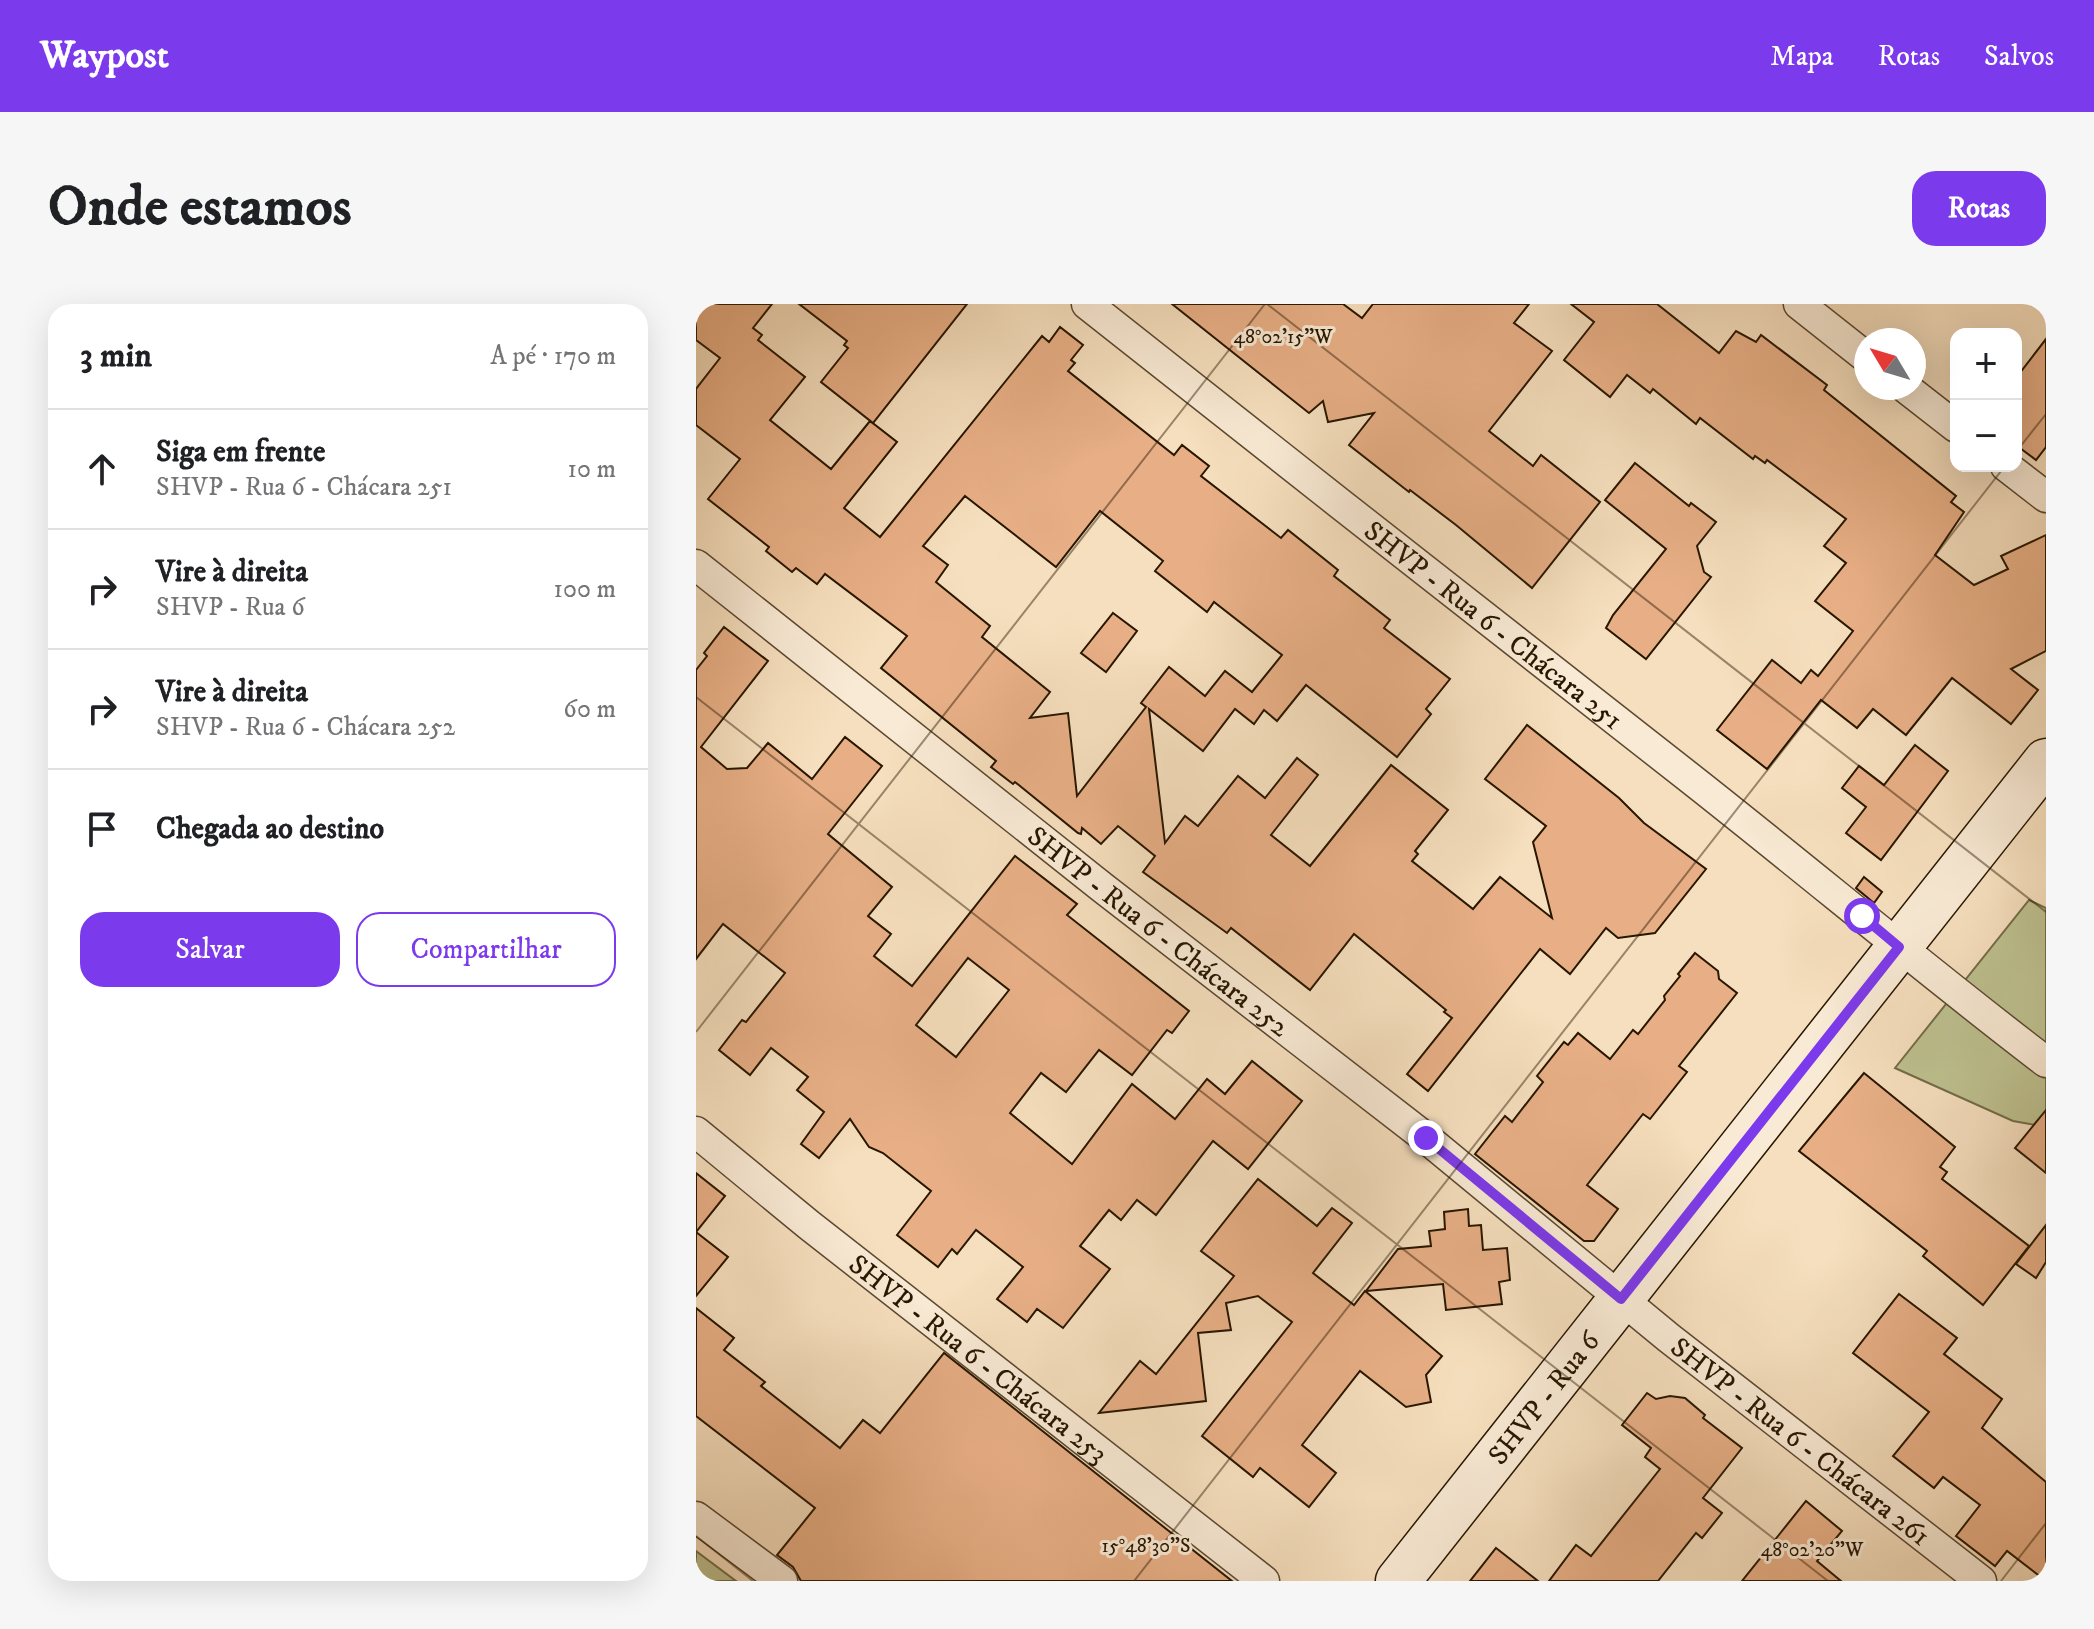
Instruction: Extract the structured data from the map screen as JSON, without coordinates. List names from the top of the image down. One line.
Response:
{"streets":{"street":["SHVP - Rua 6 - Chácara 251","SHVP - Rua 6 - Chácara 252","SHVP - Rua 6 - Chácara 253","SHVP - Rua 6","SHVP - Rua 6 - Chácara 261"]},"crossings":[["SHVP - Rua 6 - Chácara 251","SHVP - Rua 6"],["SHVP - Rua 6 - Chácara 252","SHVP - Rua 6"],["SHVP - Rua 6 - Chácara 252","SHVP - Rua 6 - Chácara 261"],["SHVP - Rua 6","SHVP - Rua 6 - Chácara 261"]],"north":"top left","page":{"header":"Waypost","nav":["Mapa","Rotas","Salvos"],"buttons":["Rotas",["Salvar","Compartilhar"]],"title":"Onde estamos","heading":["3 min","A pé · 170 m"],"map_buttons":["+","−"],"list":[["Siga em frente","SHVP - Rua 6 - Chácara 251","10 m"],["Vire à direita","SHVP - Rua 6","100 m"],["Vire à direita","SHVP - Rua 6 - Chácara 252","60 m"],"Chegada ao destino"]},"coordinates":["48°02'15\"W","15°48'30\"S","48°02'20\"W"]}
